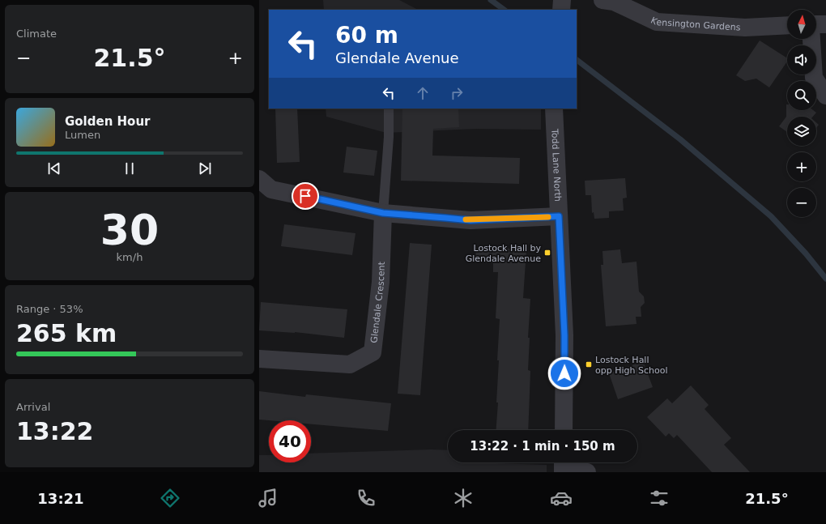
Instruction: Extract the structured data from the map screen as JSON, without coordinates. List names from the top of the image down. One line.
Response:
{"streets":{"street":["Kensington Gardens","Todd Lane North","Glendale Crescent"]},"places":{"transit":["Lostock Hall by Glendale Avenue","Lostock Hall opp High School"]},"north":"top","page":{"tile":["Climate",["30","km/h"],["Range · 53%","265 km"],["Arrival","13:22"]],"map_buttons":["+","−"],"turn":["60 m","Glendale Avenue"],"heat":["−","21.5°","+"],"song":["Golden Hour","Lumen"],"limit":"40","trip":"13:22 · 1 min · 150 m","tabs":["13:21","21.5°"]}}
